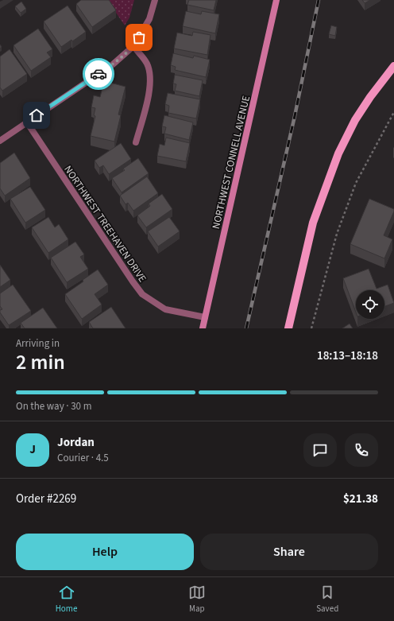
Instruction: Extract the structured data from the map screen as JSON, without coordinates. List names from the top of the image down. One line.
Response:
{"streets":{"street":["NORTHWEST CONNELL AVENUE","NORTHWEST TREEHAVEN DRIVE"]},"crossings":[["NORTHWEST CONNELL AVENUE","NORTHWEST TREEHAVEN DRIVE"]],"page":{"heading":["2 min","Arriving in","18:13–18:18"],"panel":["Jordan","Courier · 4.5","Order #2269","$21.38"],"bar":"On the way · 30 m","round":"J","buttons":["Help","Share"],"tabs":["Home","Map","Saved"]}}
